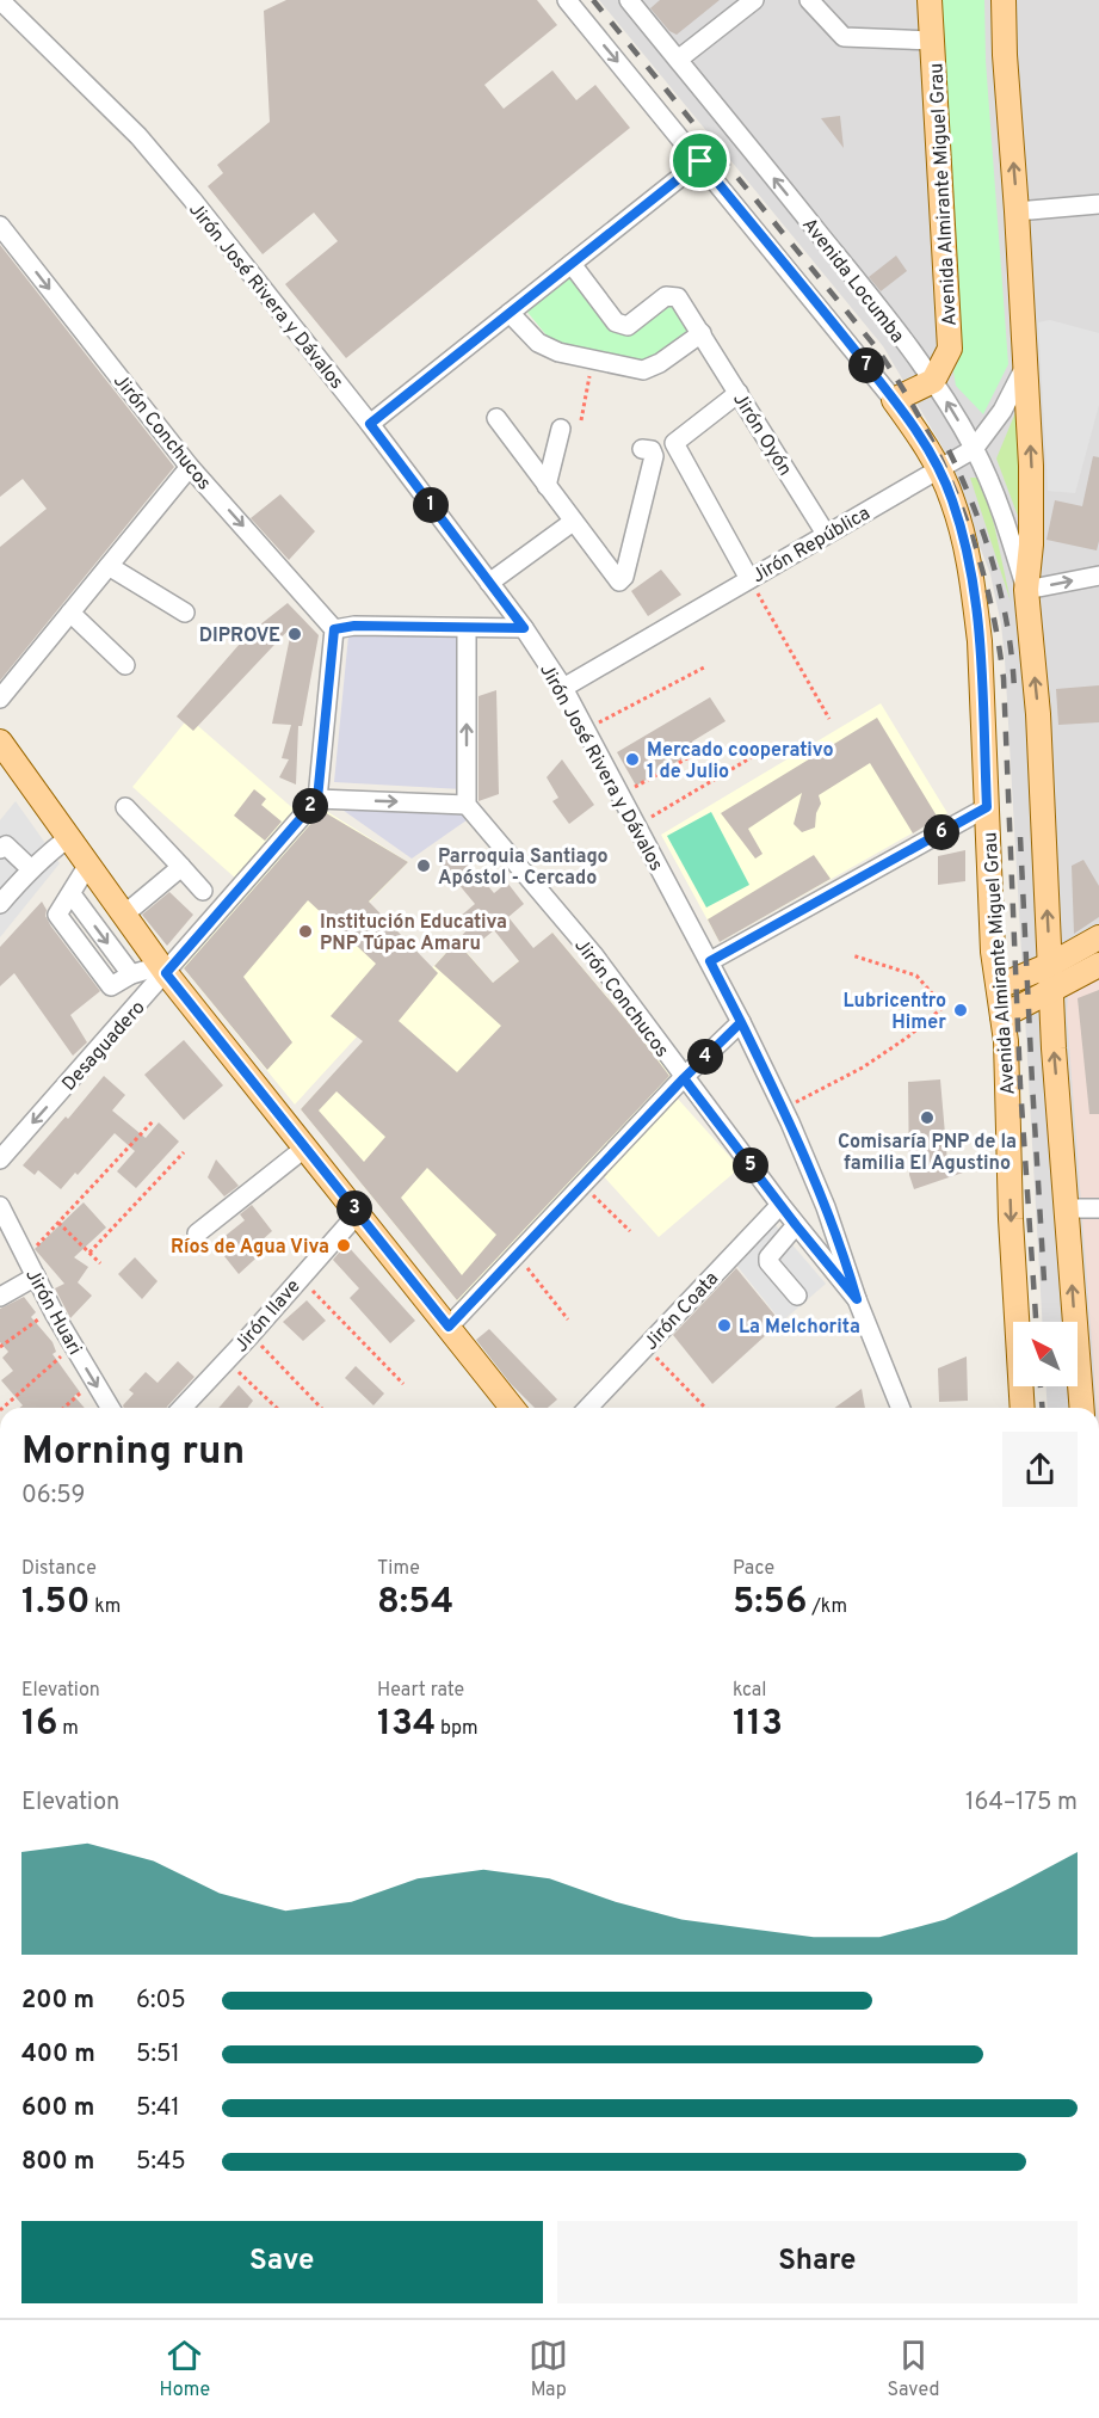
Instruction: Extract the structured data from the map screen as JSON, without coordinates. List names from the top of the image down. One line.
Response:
{"streets":{"main road":["Avenida Almirante Miguel Grau"],"street":["Avenida Locumba","Jirón José Rivera y Dávalos","Jirón Conchucos","Jirón Oyón","Jirón República","Desaguadero","Jirón Coata","Jirón Huari","Jirón Ilave"]},"crossings":[["Avenida Almirante Miguel Grau","Avenida Locumba"],["Avenida Almirante Miguel Grau","Jirón República"],["Avenida Locumba","Jirón República"],["Jirón José Rivera y Dávalos","Jirón Conchucos"],["Jirón José Rivera y Dávalos","Jirón República"],["Jirón Conchucos","Jirón Coata"],["Jirón Oyón","Jirón República"]],"one_way":["Jirón Conchucos","Desaguadero"],"places":["DIPROVE","Mercado cooperativo 1 de Julio","Parroquia Santiago Apóstol - Cercado","Institución Educativa PNP Túpac Amaru","Lubricentro Himer","Comisaría PNP de la familia El Agustino","Ríos de Agua Viva","La Melchorita"],"north":"top left","page":{"pins":["7","1","2","6","4","5","3"],"heading":["Morning run","06:59"],"stats":[["Distance","1.50 km"],["Time","8:54"],["Pace","5:56 /km"],["Elevation","16 m"],["Heart rate","134 bpm"],["kcal","113"]],"chart":["Elevation","164–175 m"],"list":[{"name":"200 m","note":"6:05"},{"name":"400 m","note":"5:51"},{"name":"600 m","note":"5:41"},{"name":"800 m","note":"5:45"}],"buttons":["Save","Share"],"tabs":["Home","Map","Saved"]}}
